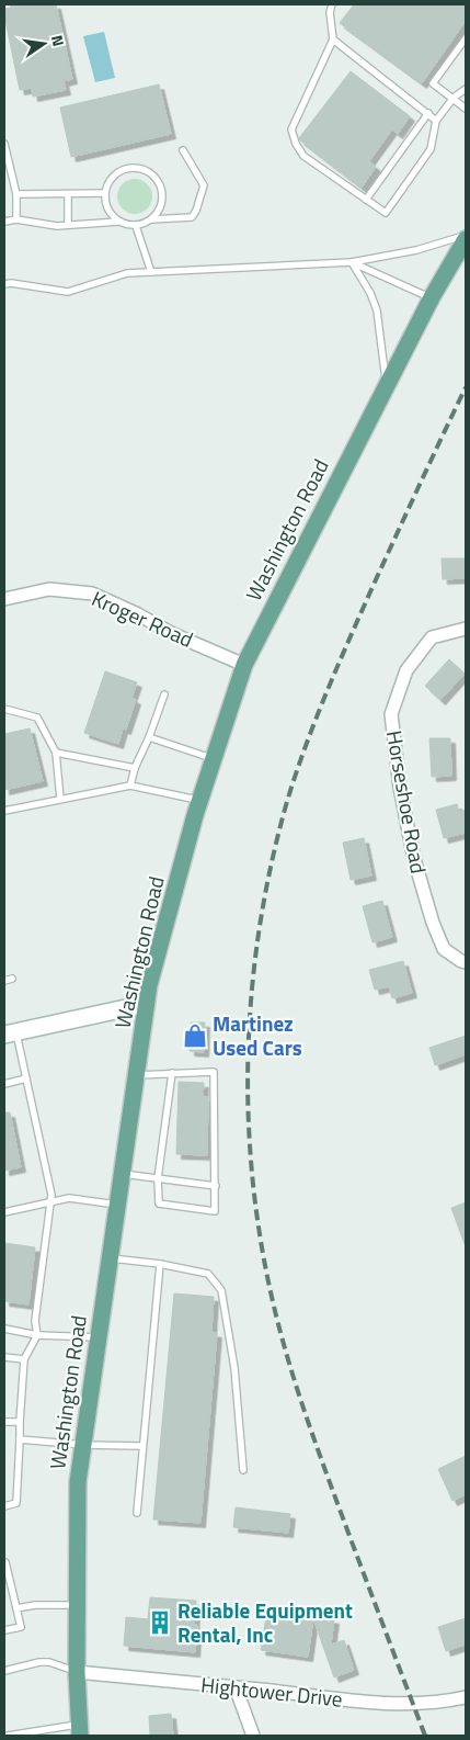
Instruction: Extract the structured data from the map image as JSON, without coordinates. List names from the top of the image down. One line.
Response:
{"streets":{"main road":["Washington Road"],"street":["Kroger Road","Horseshoe Road","Hightower Drive"]},"crossings":[["Washington Road","Kroger Road"],["Washington Road","Hightower Drive"]],"places":{"shop":["Martinez Used Cars"],"building":["Reliable Equipment Rental, Inc"]},"north":"right"}
